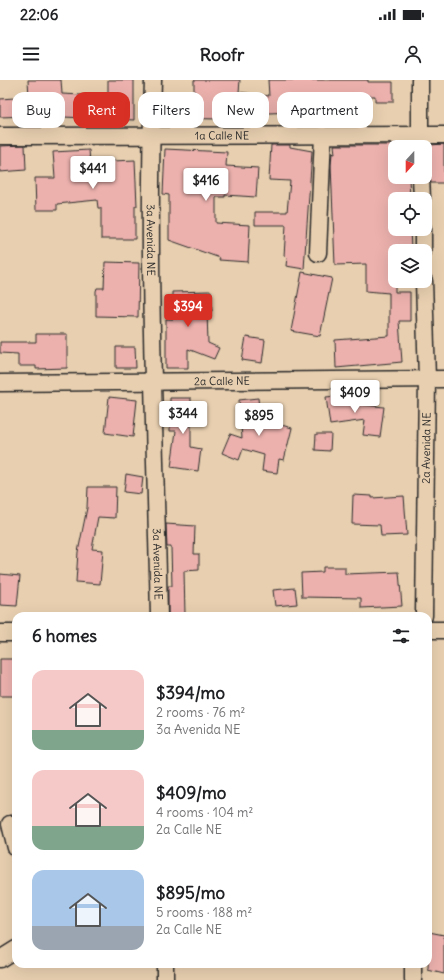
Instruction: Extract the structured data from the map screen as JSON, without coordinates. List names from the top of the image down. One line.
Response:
{"streets":{"street":["1a Calle NE","3a Avenida NE","2a Calle NE","2a Avenida NE"]},"crossings":[["1a Calle NE","3a Avenida NE"],["3a Avenida NE","2a Calle NE"],["2a Calle NE","2a Avenida NE"]],"north":"bottom","page":{"status":"22:06","header":"Roofr","chip":["Buy","Rent","Filters","New","Apartment"],"price":["$441","$416","$394","$409","$344","$895"],"heading":"6 homes","list":[{"name":"$394/mo","note":"2 rooms · 76 m² · 3a Avenida NE"},{"name":"$409/mo","note":"4 rooms · 104 m² · 2a Calle NE"},{"name":"$895/mo","note":"5 rooms · 188 m² · 2a Calle NE"}]}}
